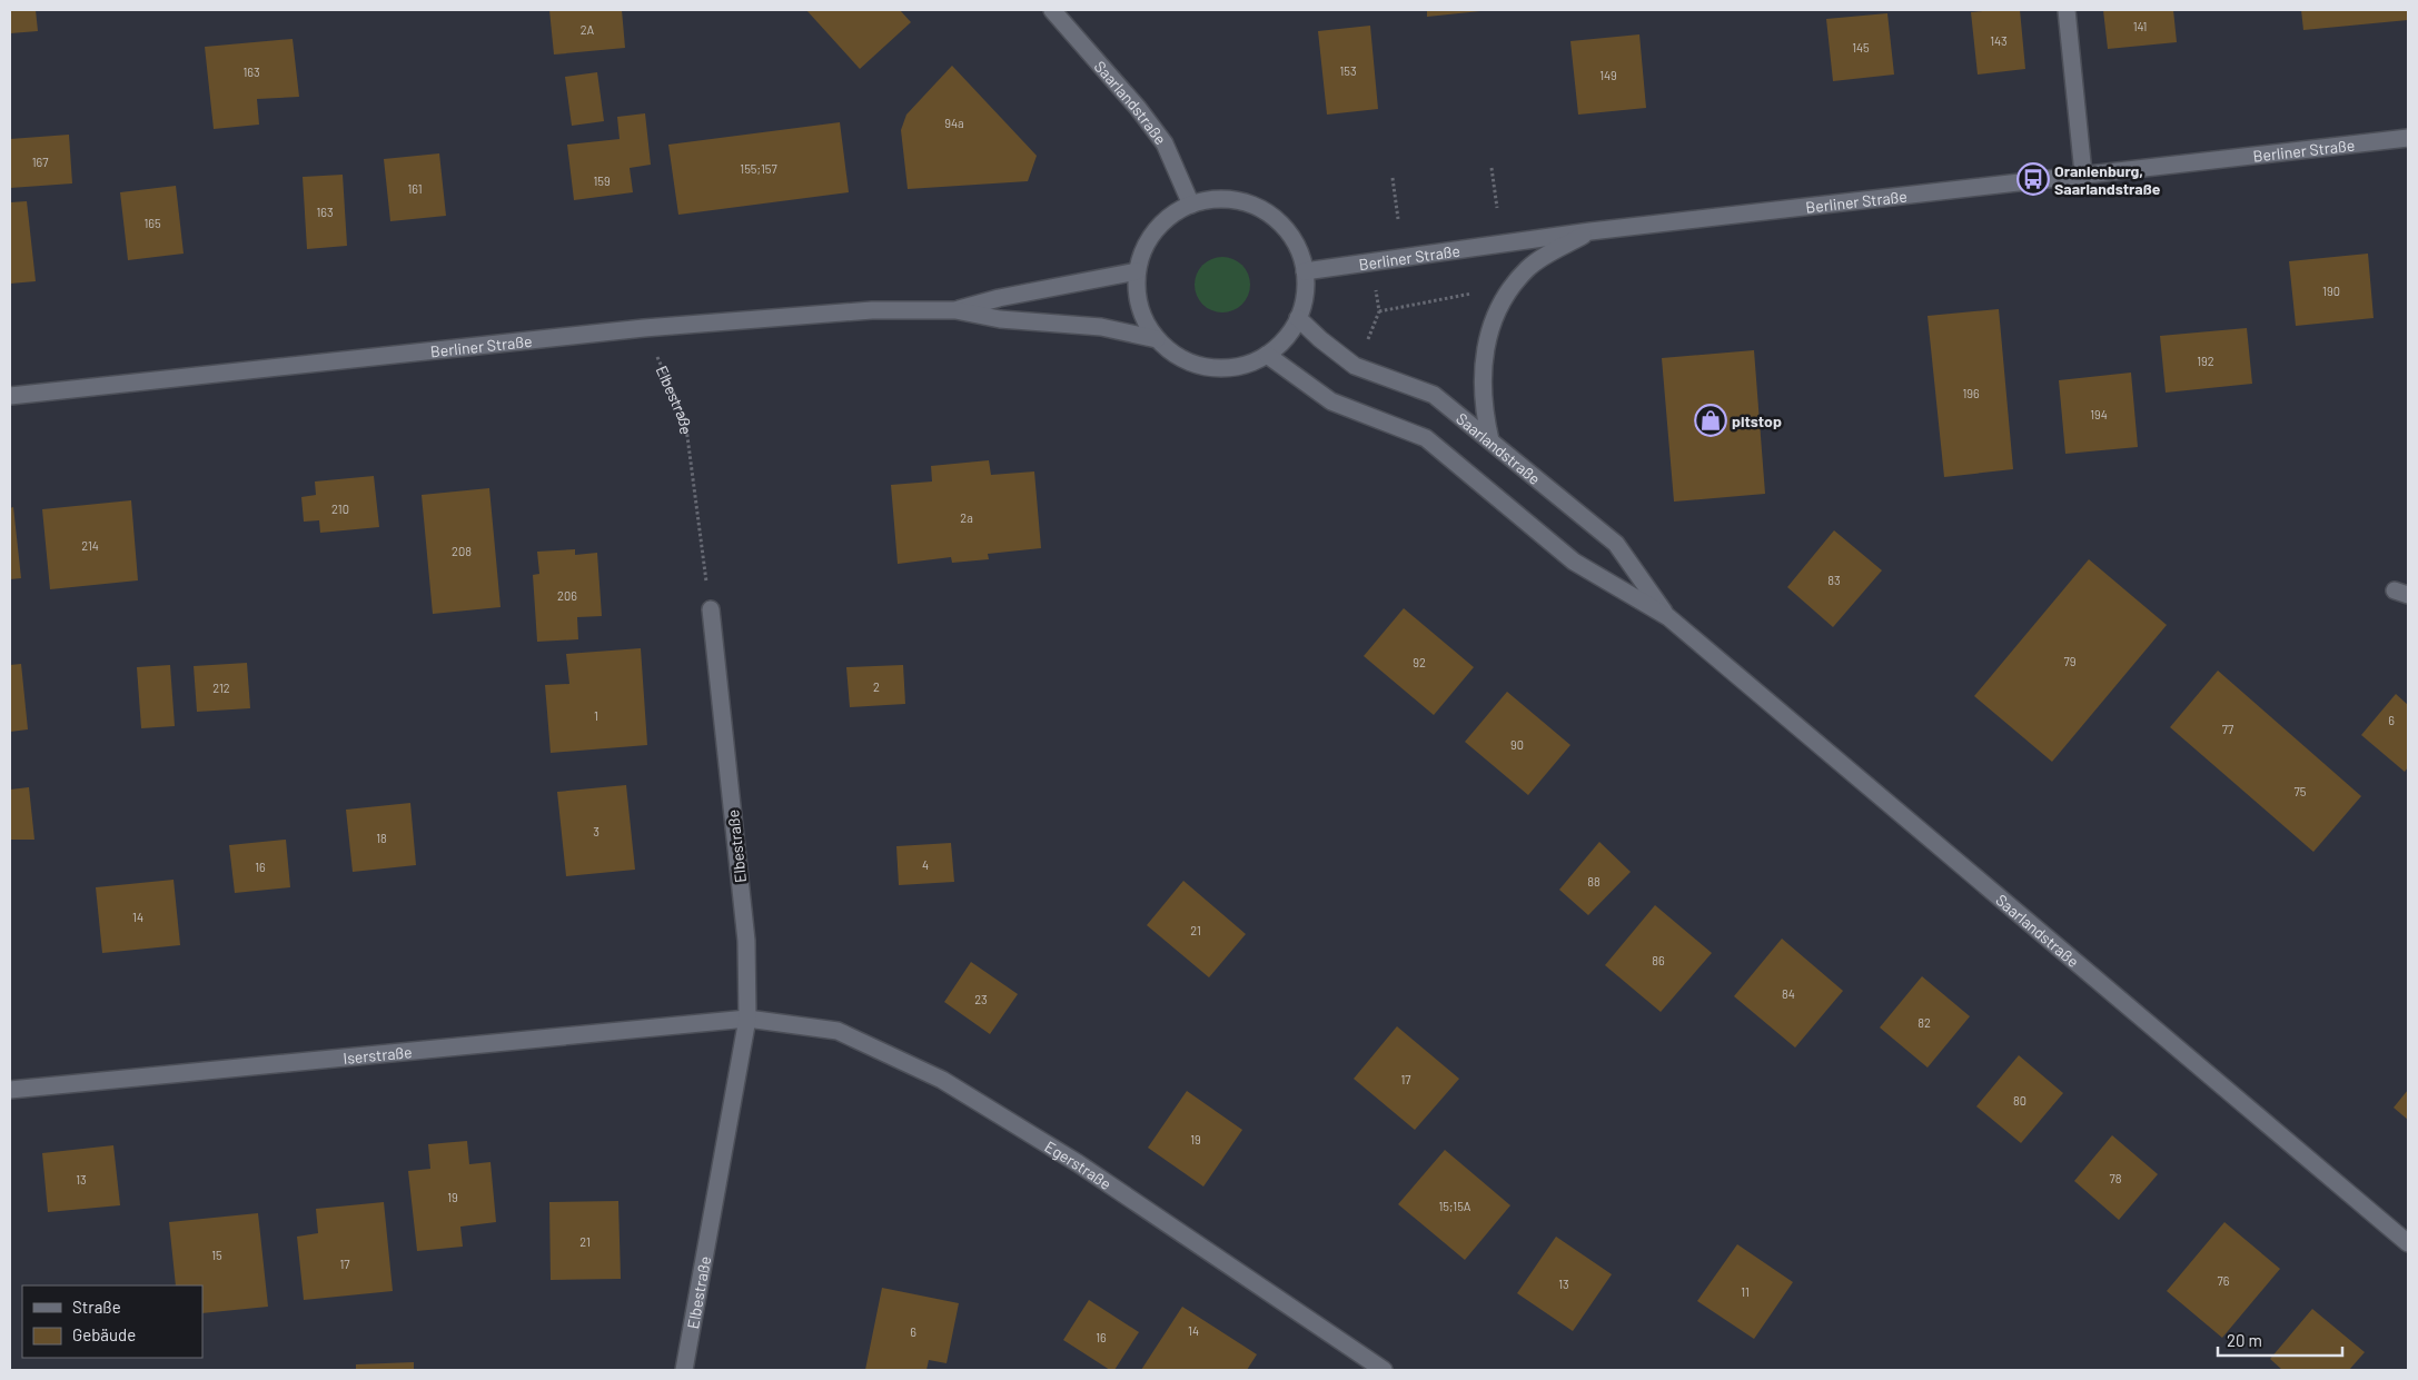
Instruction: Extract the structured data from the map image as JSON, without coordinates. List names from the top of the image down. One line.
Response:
{"streets":{"street":["Saarlandstraße","Berliner Straße","Elbestraße","Iserstraße","Egerstraße"]},"crossings":[["Saarlandstraße","Berliner Straße"],["Berliner Straße","Elbestraße"],["Elbestraße","Iserstraße"],["Elbestraße","Egerstraße"],["Iserstraße","Egerstraße"]],"places":{"bus stop":["Oranienburg, Saarlandstraße"],"shop":["pitstop"]},"house_numbers":["141","2A","143","145","153","163","149","94a","167","155;157","159","161","163","165","190","192","196","194","210","2a","214","208","83","206","79","92","2","212","1","6","77","90","75","3","18","4","16","88","14","21","86","84","23","82","17","80","19","78","13","19","15;15A","21","15","17","76","13","11","14","6","16"],"legend":["Straße","Gebäude"],"scale_bar":"20 m"}
